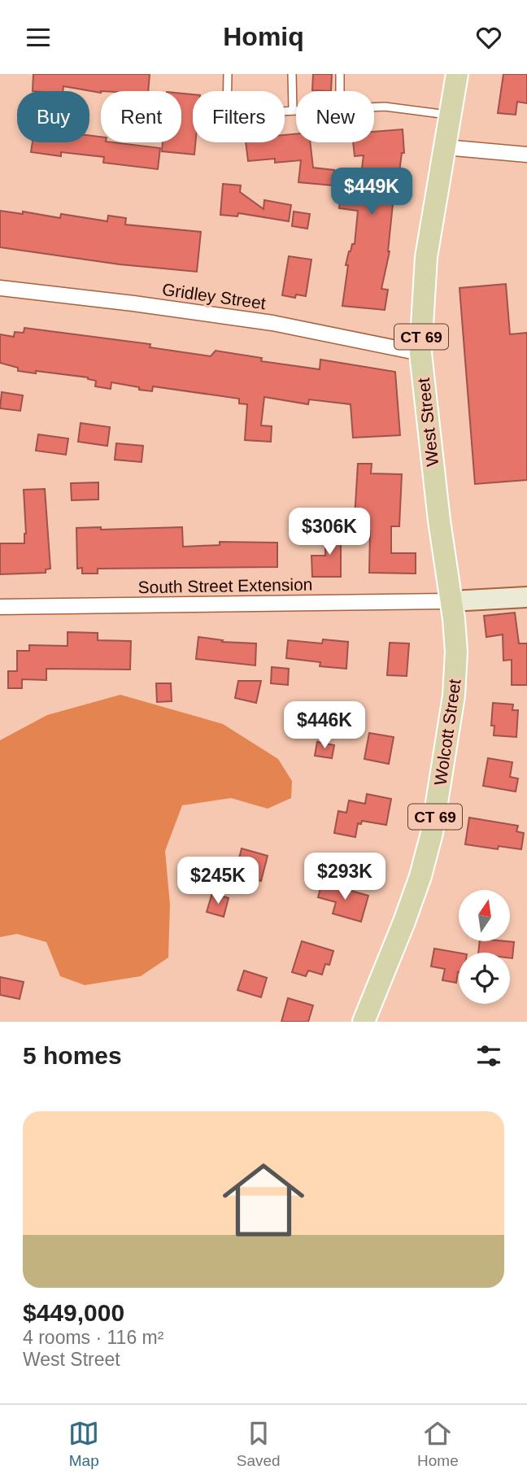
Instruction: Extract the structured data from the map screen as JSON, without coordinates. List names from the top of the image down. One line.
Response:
{"streets":{"main road":["CT 69","West Street","Wolcott Street"],"street":["Gridley Street","South Street Extension"]},"crossings":[["Gridley Street","West Street"],["West Street","South Street Extension"],["West Street","Wolcott Street"],["South Street Extension","Wolcott Street"]],"north":"top","page":{"header":"Homiq","chip":["Buy","Rent","Filters","New"],"price":["$449K","$306K","$446K","$293K","$245K"],"heading":"5 homes","list":[{"name":"$449,000","note":"4 rooms · 116 m² · West Street"}],"tabs":["Map","Saved","Home"]}}
